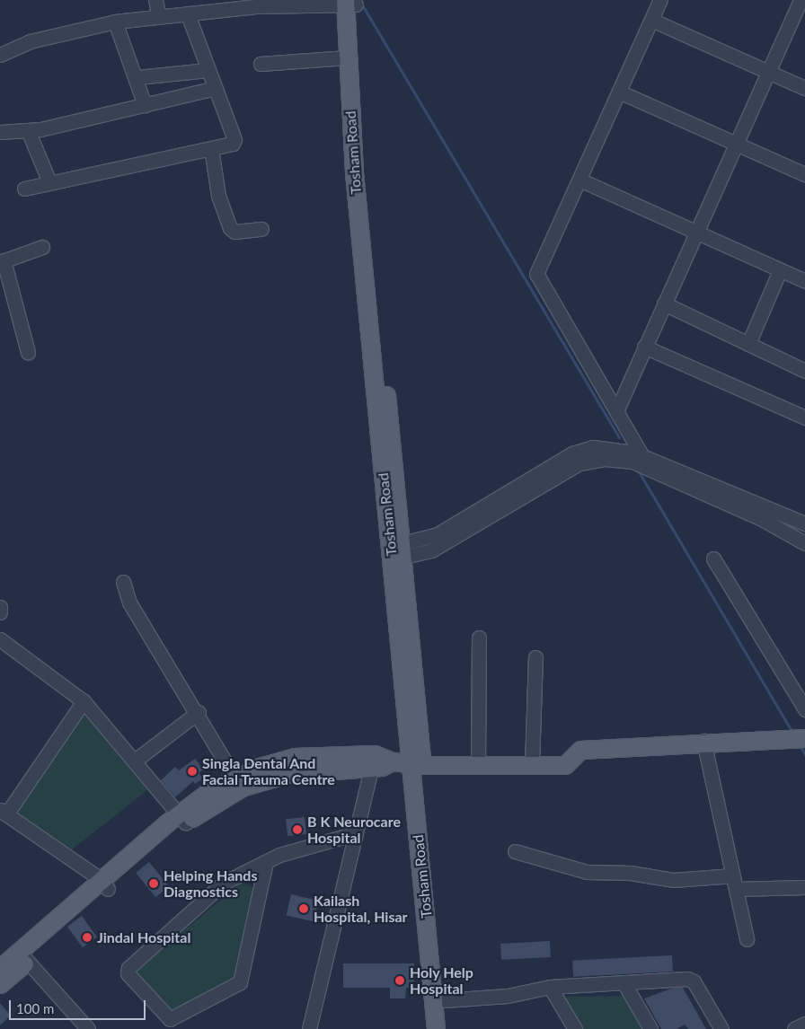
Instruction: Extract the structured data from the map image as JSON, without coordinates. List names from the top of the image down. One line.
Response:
{"streets":{"main road":["Tosham Road"]},"places":["Singla Dental And Facial Trauma Centre","B K Neurocare Hospital","Helping Hands Diagnostics","Kailash Hospital, Hisar","Jindal Hospital","Holy Help Hospital"],"scale_bar":"100 m"}
